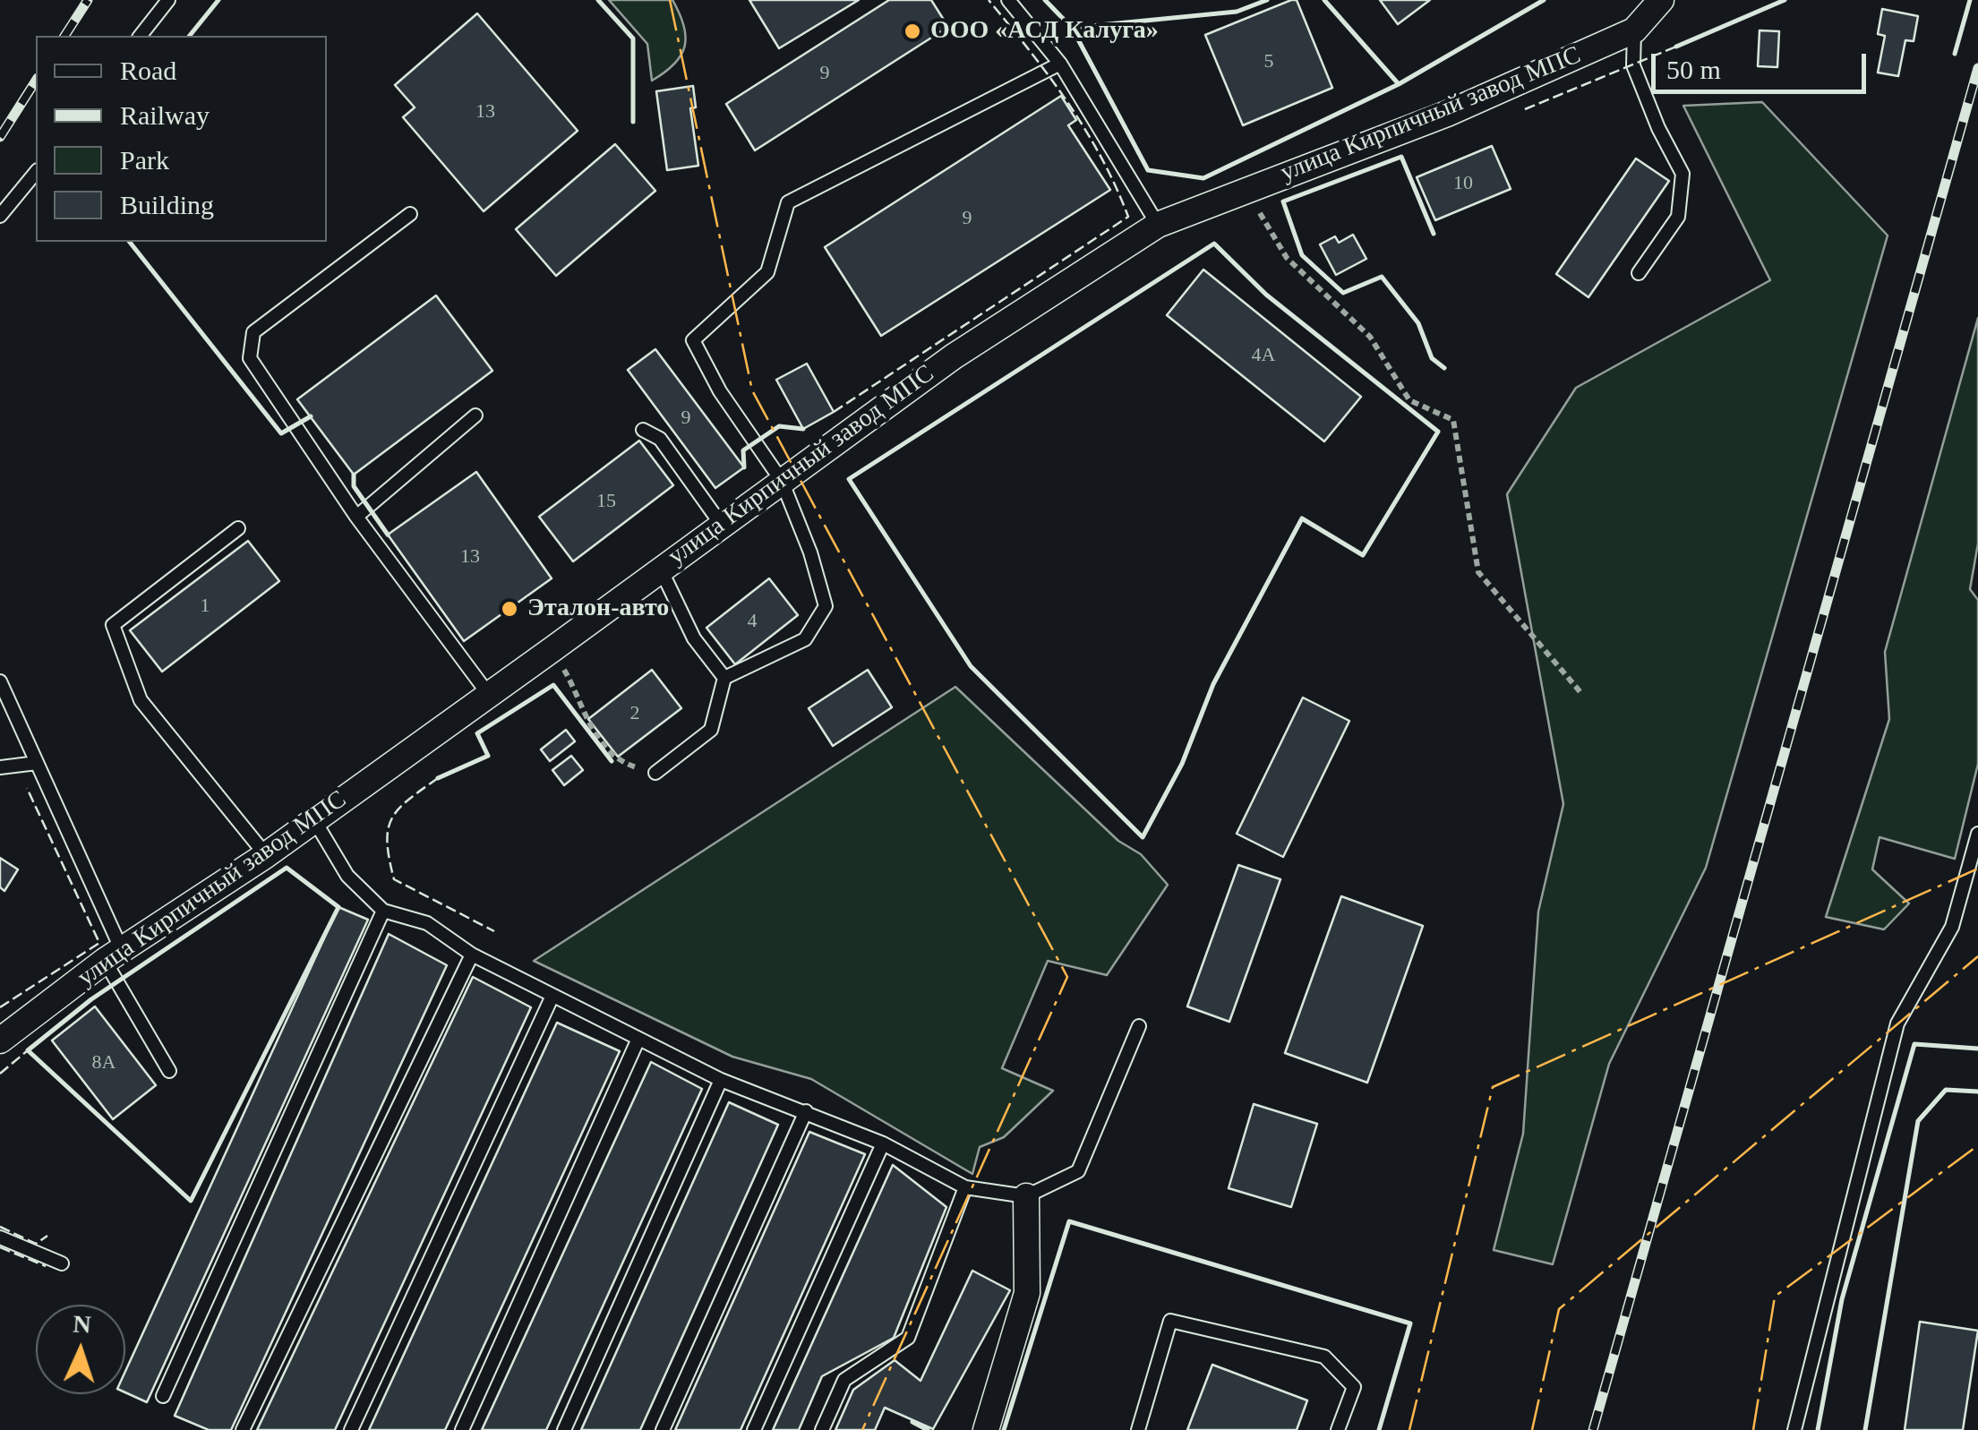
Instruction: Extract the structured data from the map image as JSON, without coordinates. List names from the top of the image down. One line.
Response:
{"streets":{"street":["улица Кирпичный завод МПС"]},"places":["ООО «АСД Калуга»","Эталон-авто"],"house_numbers":["5","9","13","10","9","4А","9","15","13","1","4","2","8А"],"legend":["Road","Railway","Park","Building"],"scale_bar":"50 m","north":"top"}
